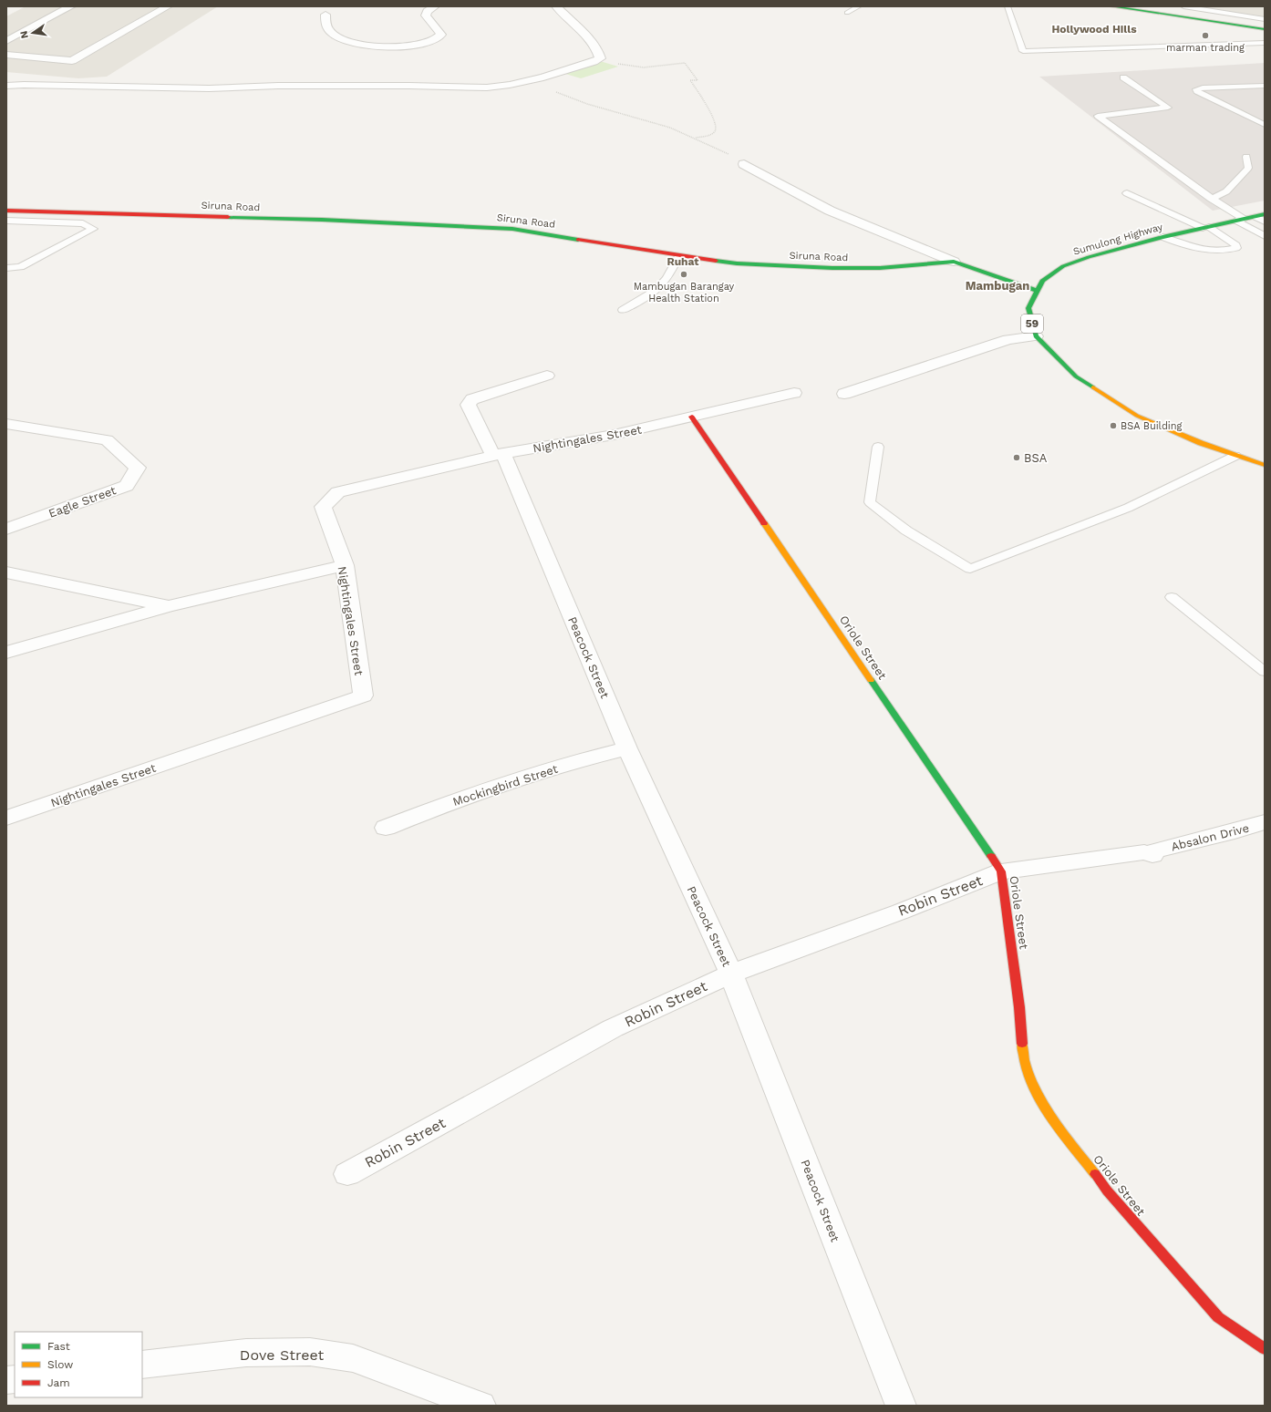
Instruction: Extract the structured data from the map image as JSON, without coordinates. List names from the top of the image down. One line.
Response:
{"streets":{"street":["Siruna Road","Sumulong Highway","59","Nightingales Street","Eagle Street","Oriole Street","Peacock Street","Mockingbird Street","Absalon Drive","Robin Street","Dove Street"]},"crossings":[["Siruna Road","Sumulong Highway"],["Sumulong Highway","59"],["Nightingales Street","Oriole Street"],["Nightingales Street","Peacock Street"],["Oriole Street","Absalon Drive"],["Oriole Street","Robin Street"],["Peacock Street","Mockingbird Street"],["Peacock Street","Robin Street"],["Absalon Drive","Robin Street"]],"districts":["Hollywood Hills","Ruhat","Mambugan"],"places":["marman trading","Mambugan Barangay Health Station","BSA Building","BSA"],"legend":["Fast","Slow","Jam"],"north":"left"}
